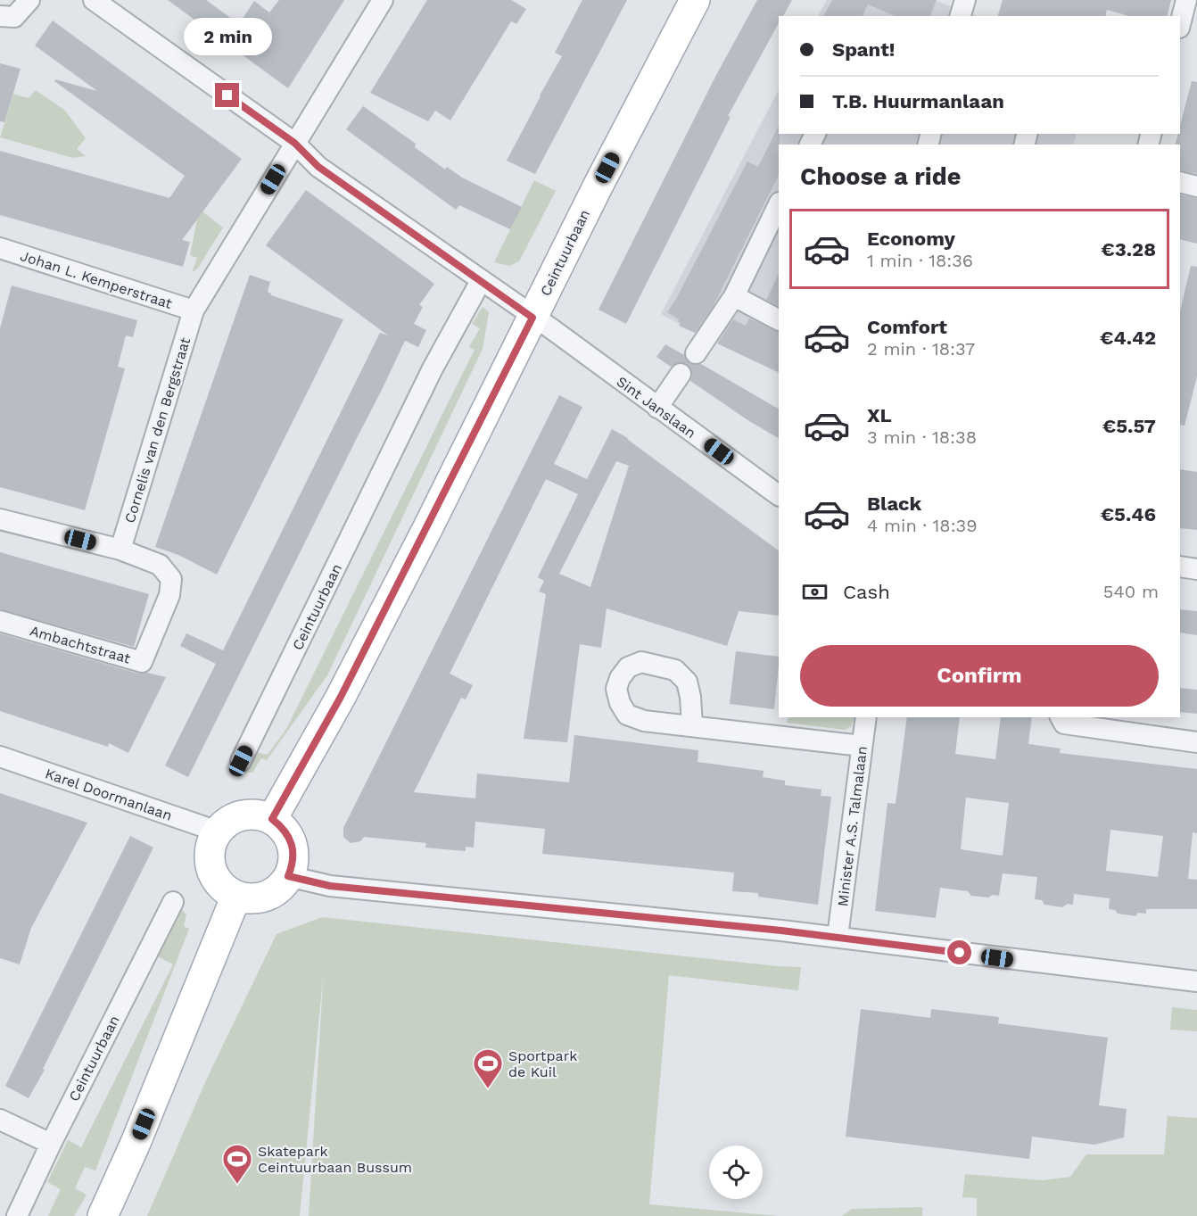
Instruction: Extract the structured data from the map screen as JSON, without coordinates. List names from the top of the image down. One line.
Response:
{"streets":{"main road":["Ceintuurbaan"],"street":["Johan L. Kemperstraat","Sint Janslaan","Cornelis van den Bergstraat","Ambachtstraat","Karel Doormanlaan","Minister A.S. Talmalaan"]},"crossings":[["Ceintuurbaan","Sint Janslaan"],["Ceintuurbaan","Karel Doormanlaan"],["Johan L. Kemperstraat","Cornelis van den Bergstraat"],["Sint Janslaan","Cornelis van den Bergstraat"],["Cornelis van den Bergstraat","Ambachtstraat"]],"places":{"sports":["Sportpark de Kuil","Skatepark Ceintuurbaan Bussum"]},"page":{"banner":["Spant!","T.B. Huurmanlaan"],"bubble":"2 min","heading":"Choose a ride","list":[{"name":"Economy","note":"1 min · 18:36","value":"€3.28"},{"name":"Comfort","note":"2 min · 18:37","value":"€4.42"},{"name":"XL","note":"3 min · 18:38","value":"€5.57"},{"name":"Black","note":"4 min · 18:39","value":"€5.46"}],"pay":["Cash","540 m"],"buttons":"Confirm"}}
